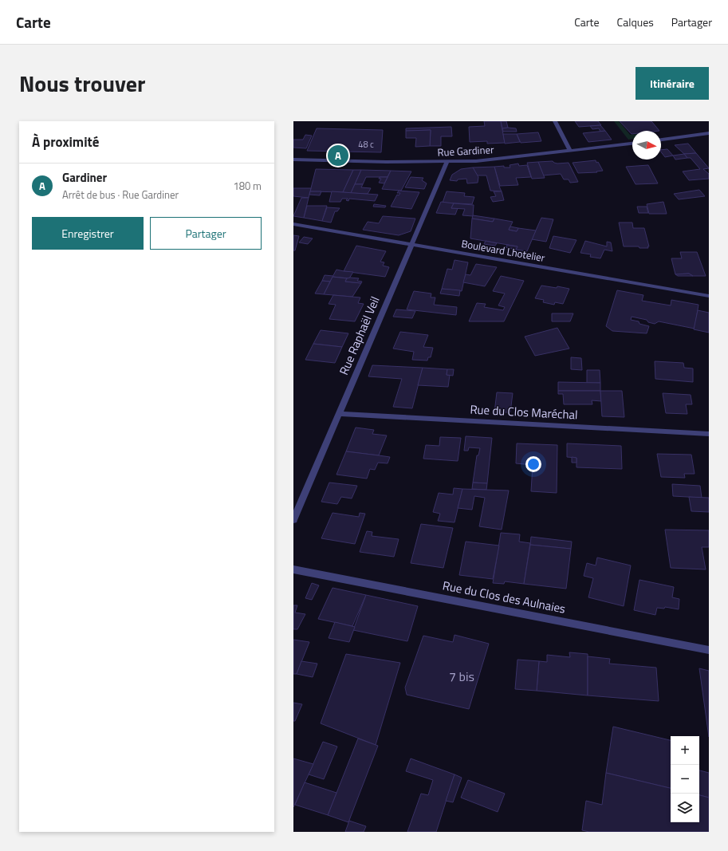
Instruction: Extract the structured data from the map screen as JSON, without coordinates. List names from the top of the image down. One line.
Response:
{"streets":{"street":["Rue Gardiner","Boulevard Lhotelier","Rue Raphaël Veil","Rue du Clos Maréchal","Rue du Clos des Aulnaies"]},"crossings":[["Rue Gardiner","Rue Raphaël Veil"],["Boulevard Lhotelier","Rue Raphaël Veil"],["Rue Raphaël Veil","Rue du Clos Maréchal"]],"house_numbers":["48 c","7 bis"],"north":"right","page":{"header":"Carte","nav":["Carte","Calques","Partager"],"title":"Nous trouver","buttons":["Itinéraire",["Enregistrer","Partager"]],"heading":"À proximité","pins":"A","list":[{"mark":"A","name":"Gardiner","note":"Arrêt de bus · Rue Gardiner","value":"180 m"}],"map_buttons":["+","−"]}}
